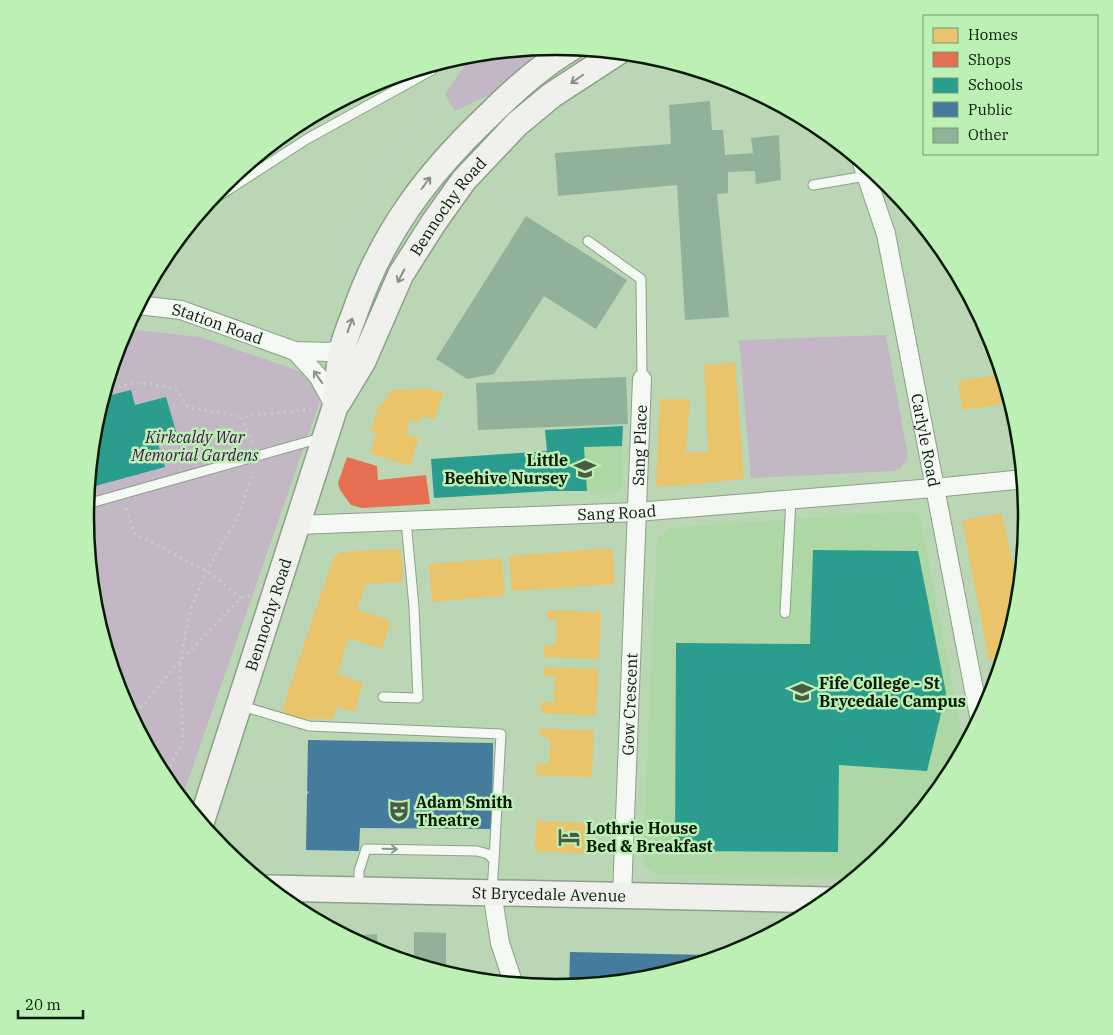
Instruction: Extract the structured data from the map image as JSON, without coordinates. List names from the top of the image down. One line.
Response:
{"streets":{"main road":["Bennochy Road","St Brycedale Avenue"],"street":["Station Road","Carlyle Road","Sang Place","Sang Road","Gow Crescent"]},"crossings":[["Bennochy Road","Station Road"],["Bennochy Road","Sang Road"],["Carlyle Road","Sang Road"],["Sang Place","Sang Road"],["Sang Place","Gow Crescent"],["Sang Road","Gow Crescent"],["Gow Crescent","St Brycedale Avenue"]],"parks":["Kirkcaldy War Memorial Gardens"],"places":{"school or university":["Little Beehive Nursey","Fife College - St Brycedale Campus"],"theatre":["Adam Smith Theatre"],"hotel":["Lothrie House Bed & Breakfast"]},"legend":["Homes","Shops","Schools","Public","Other"],"scale_bar":"20 m"}
